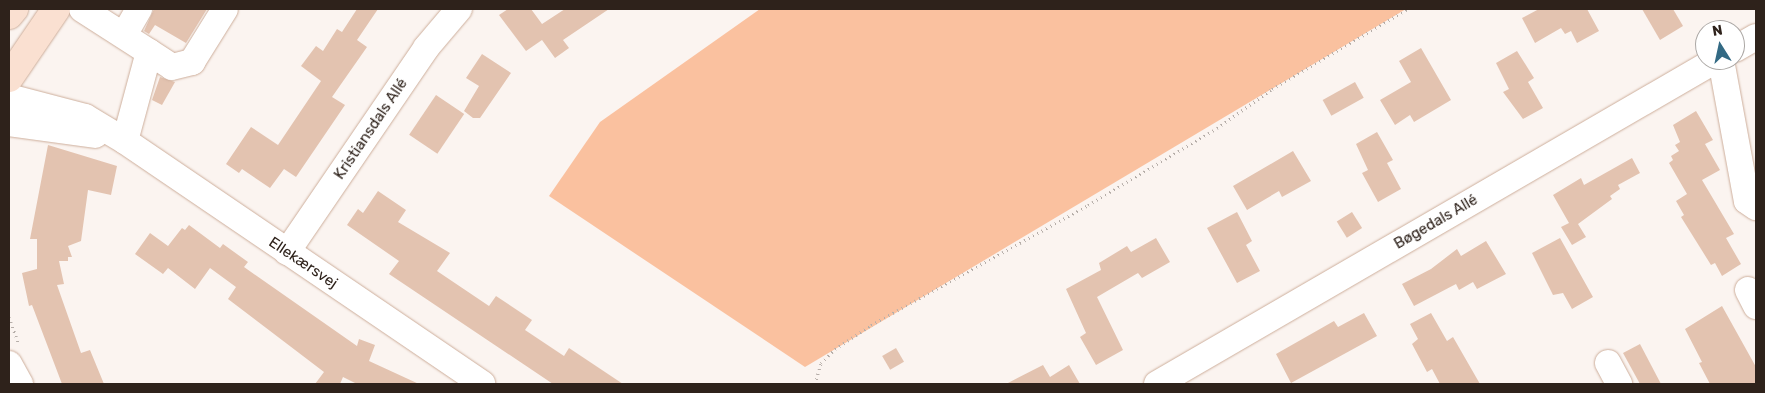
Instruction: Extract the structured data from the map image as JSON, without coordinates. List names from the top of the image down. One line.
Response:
{"streets":{"street":["Kristiansdals Allé","Bøgedals Allé","Ellekærsvej"]},"crossings":[["Kristiansdals Allé","Ellekærsvej"]],"north":"top"}
